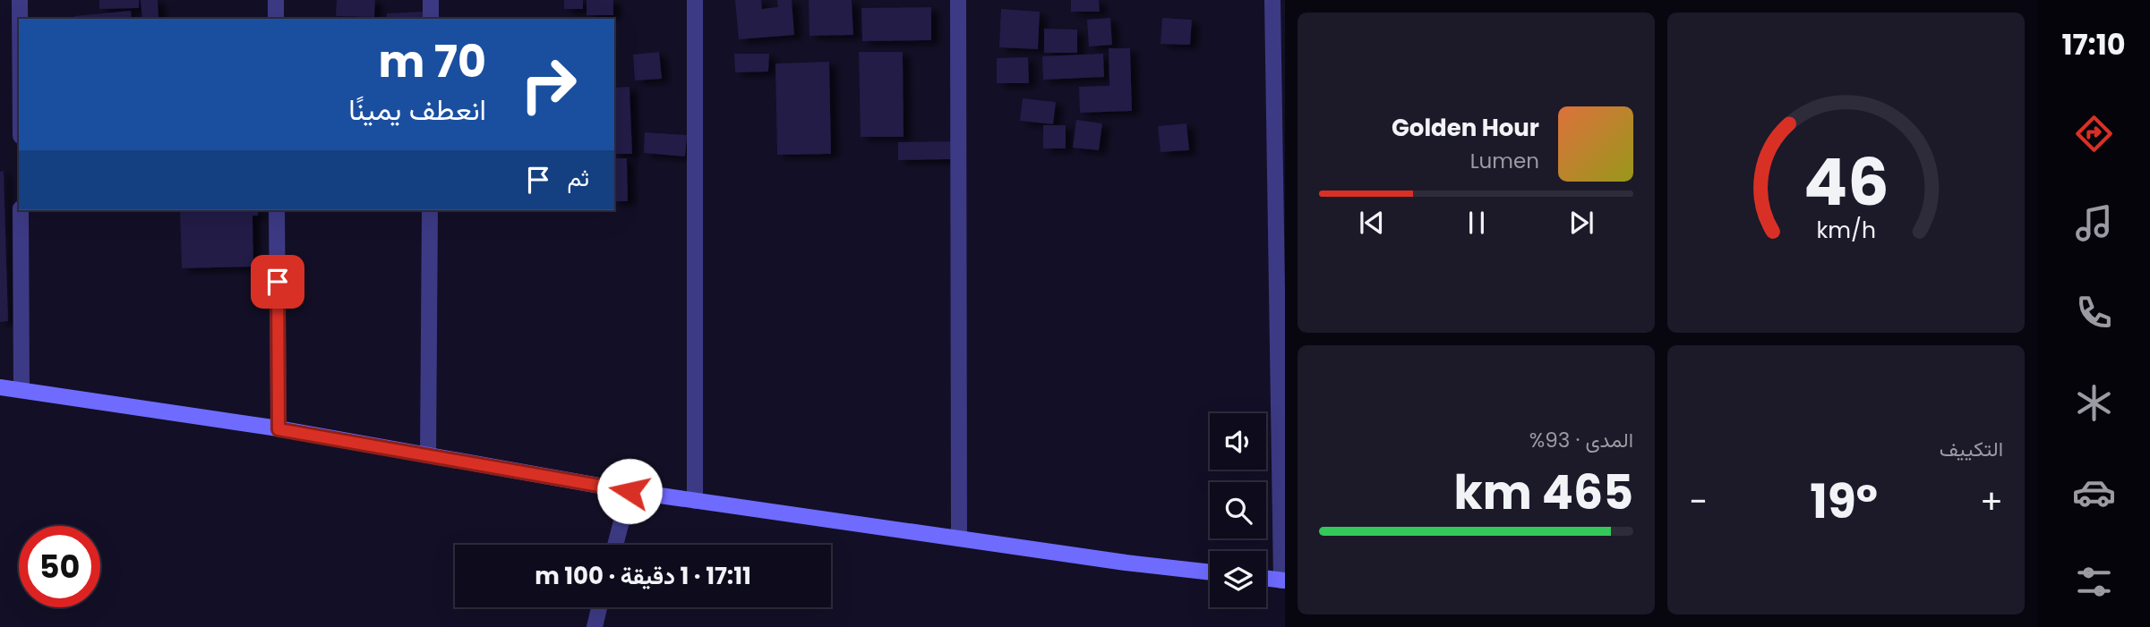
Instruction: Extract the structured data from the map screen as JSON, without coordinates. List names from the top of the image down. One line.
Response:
{"page":{"tabs":"17:10","turn":["70 m","انعطف يمينًا"],"song":["Golden Hour","Lumen"],"then":"ثم","tile":["التكييف",["المدى · 93%","465 km"]],"heat":["−","19°","+"],"limit":"50","trip":"17:11 · 1 دقيقة · 100 m","gauge":["46","km/h"]}}
